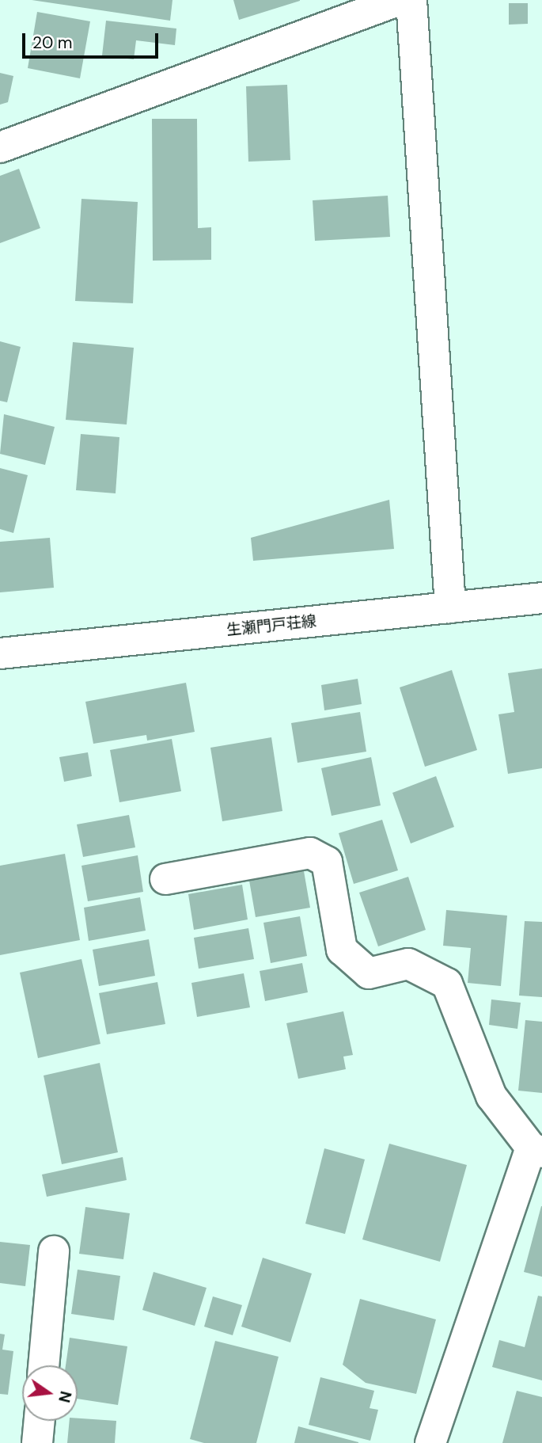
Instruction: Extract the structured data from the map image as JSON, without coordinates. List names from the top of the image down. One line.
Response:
{"streets":{"street":["生瀬門戸荘線"]},"scale_bar":"20 m","north":"right"}
